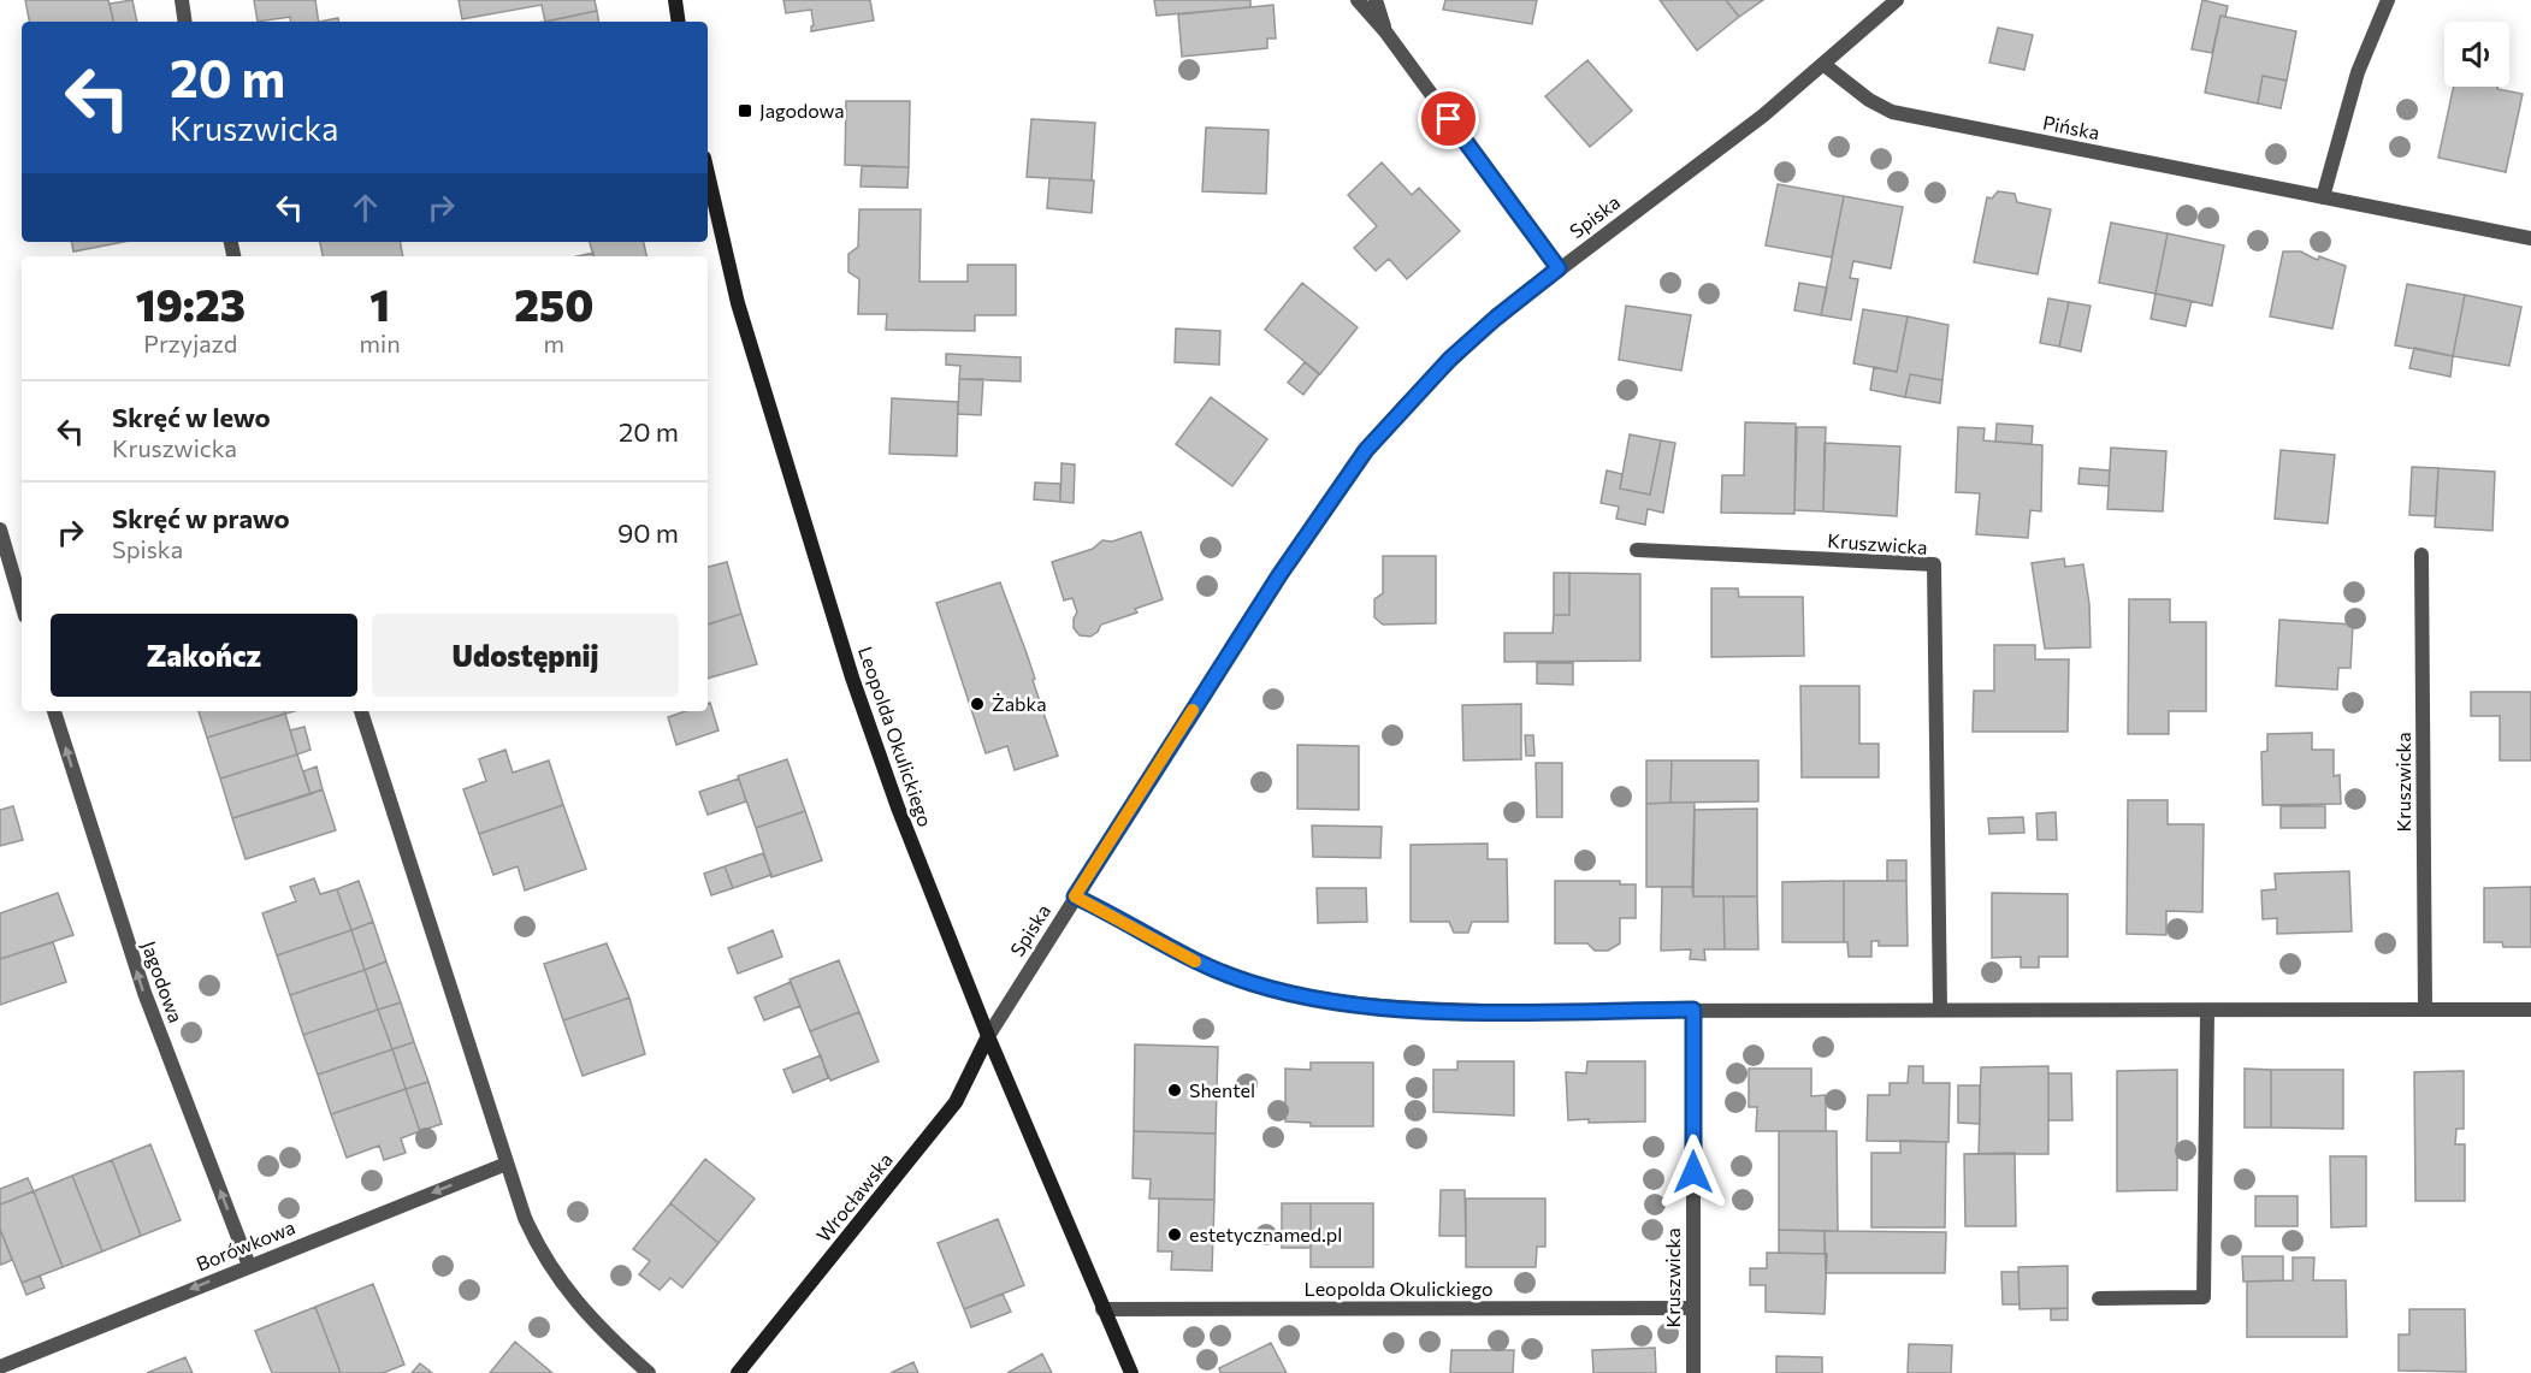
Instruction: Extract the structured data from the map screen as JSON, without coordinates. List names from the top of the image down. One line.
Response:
{"streets":{"street":["Pińska","Spiska","Kruszwicka","Leopolda Okulickiego","Jagodowa","Wrocławska","Borówkowa"]},"crossings":[["Pińska","Spiska"],["Spiska","Leopolda Okulickiego"],["Spiska","Wrocławska"],["Kruszwicka","Leopolda Okulickiego"],["Leopolda Okulickiego","Wrocławska"],["Jagodowa","Borówkowa"]],"one_way":["Jagodowa","Borówkowa"],"places":{"transit":["Jagodowa"],"other":["Żabka","Shentel","estetycznamed.pl"]},"page":{"turn":["20 m","Kruszwicka"],"eta":["19:23","Przyjazd","1","min","250","m"],"list":[{"name":"Skręć w lewo","note":"Kruszwicka","value":"20 m"},{"name":"Skręć w prawo","note":"Spiska","value":"90 m"}],"buttons":["Zakończ","Udostępnij"]}}
